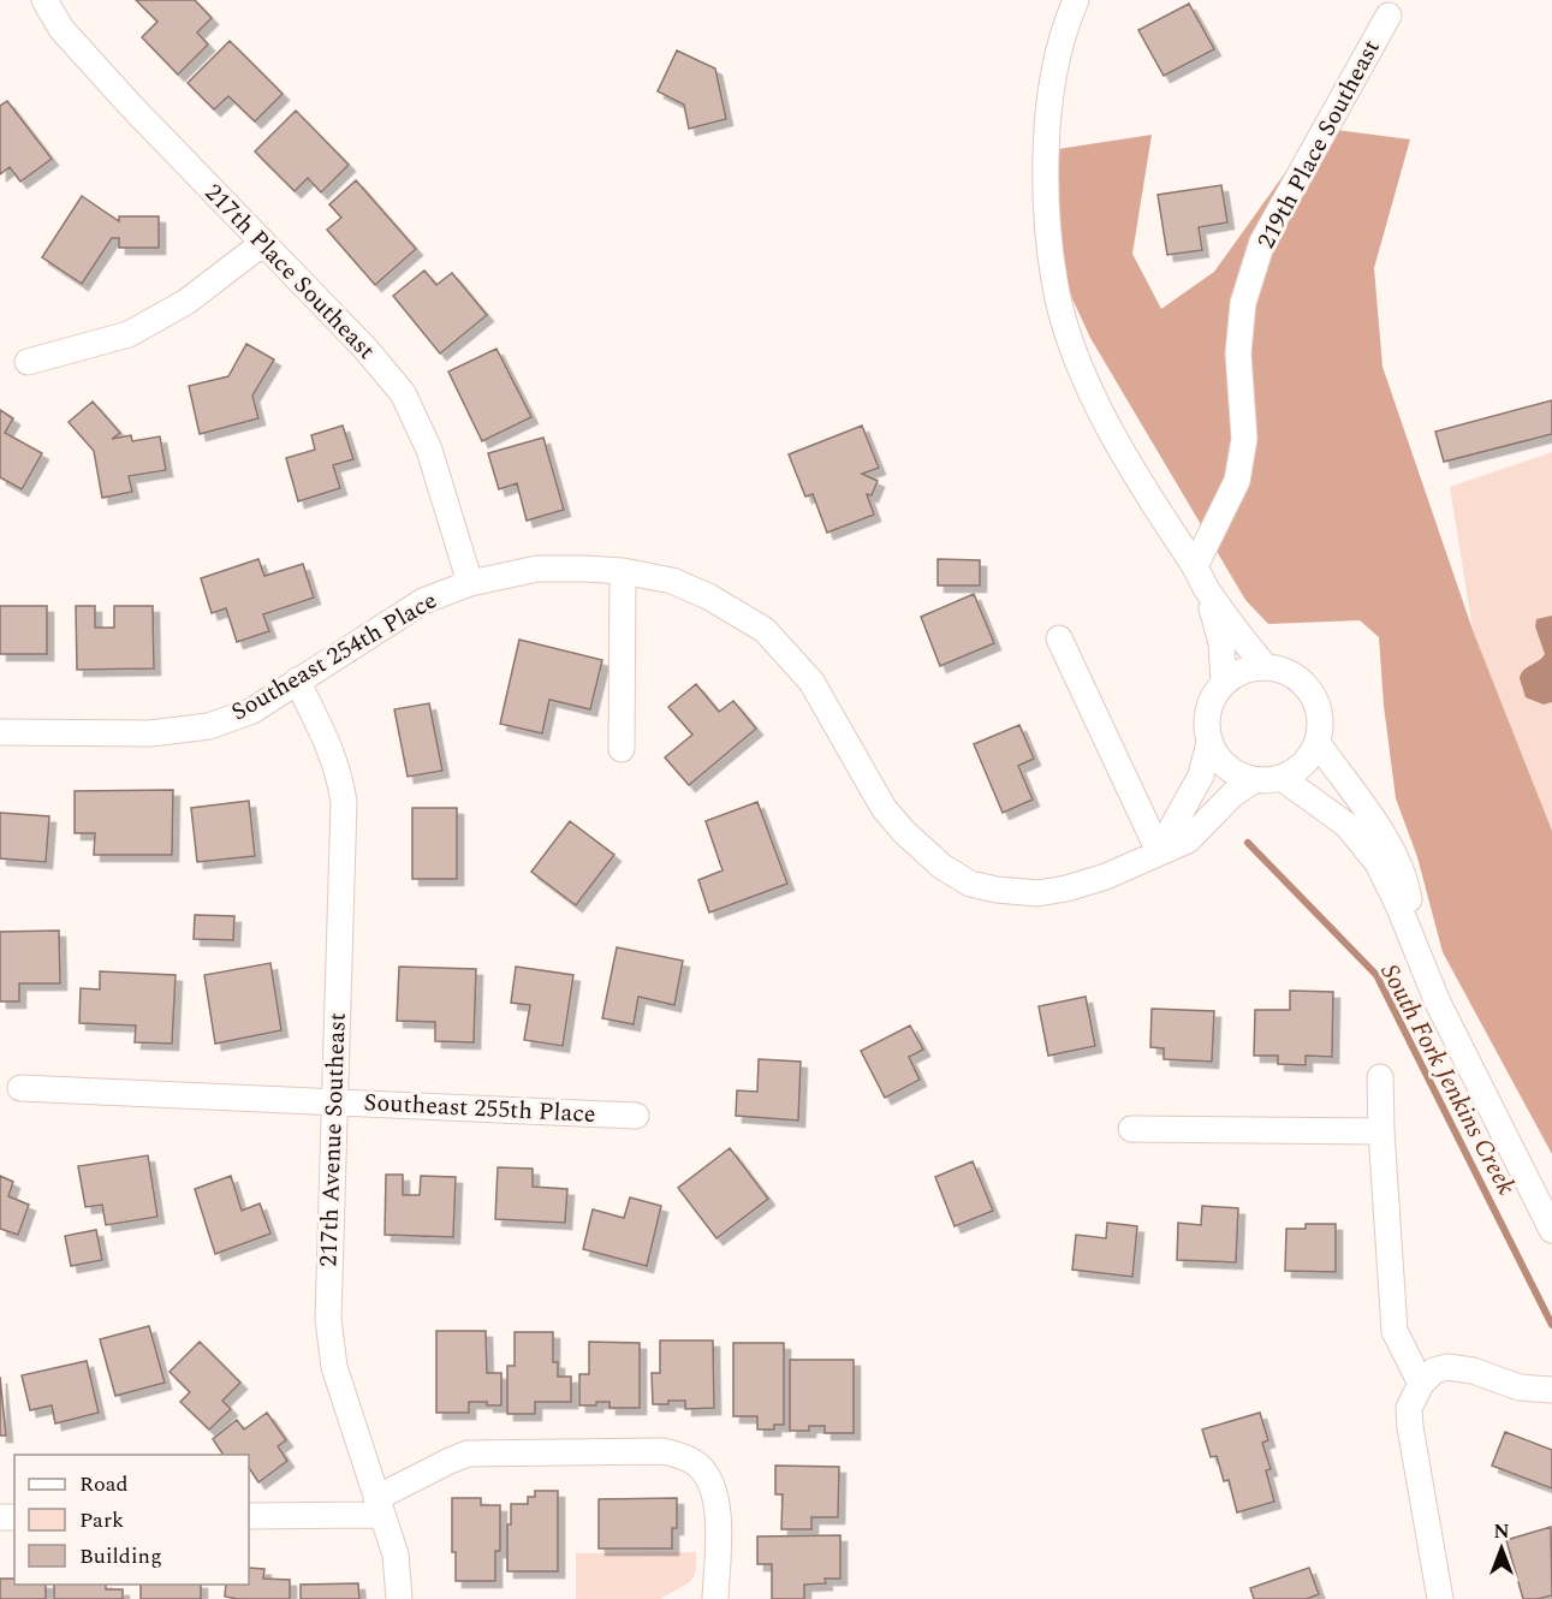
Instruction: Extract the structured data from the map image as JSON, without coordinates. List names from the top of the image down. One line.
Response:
{"streets":{"street":["219th Place Southeast","217th Place Southeast","Southeast 254th Place","Southeast 255th Place","217th Avenue Southeast"]},"crossings":[["217th Place Southeast","Southeast 254th Place"],["Southeast 254th Place","217th Avenue Southeast"],["Southeast 255th Place","217th Avenue Southeast"]],"water":["South Fork Jenkins Creek"],"legend":["Road","Park","Building"],"north":"top"}
